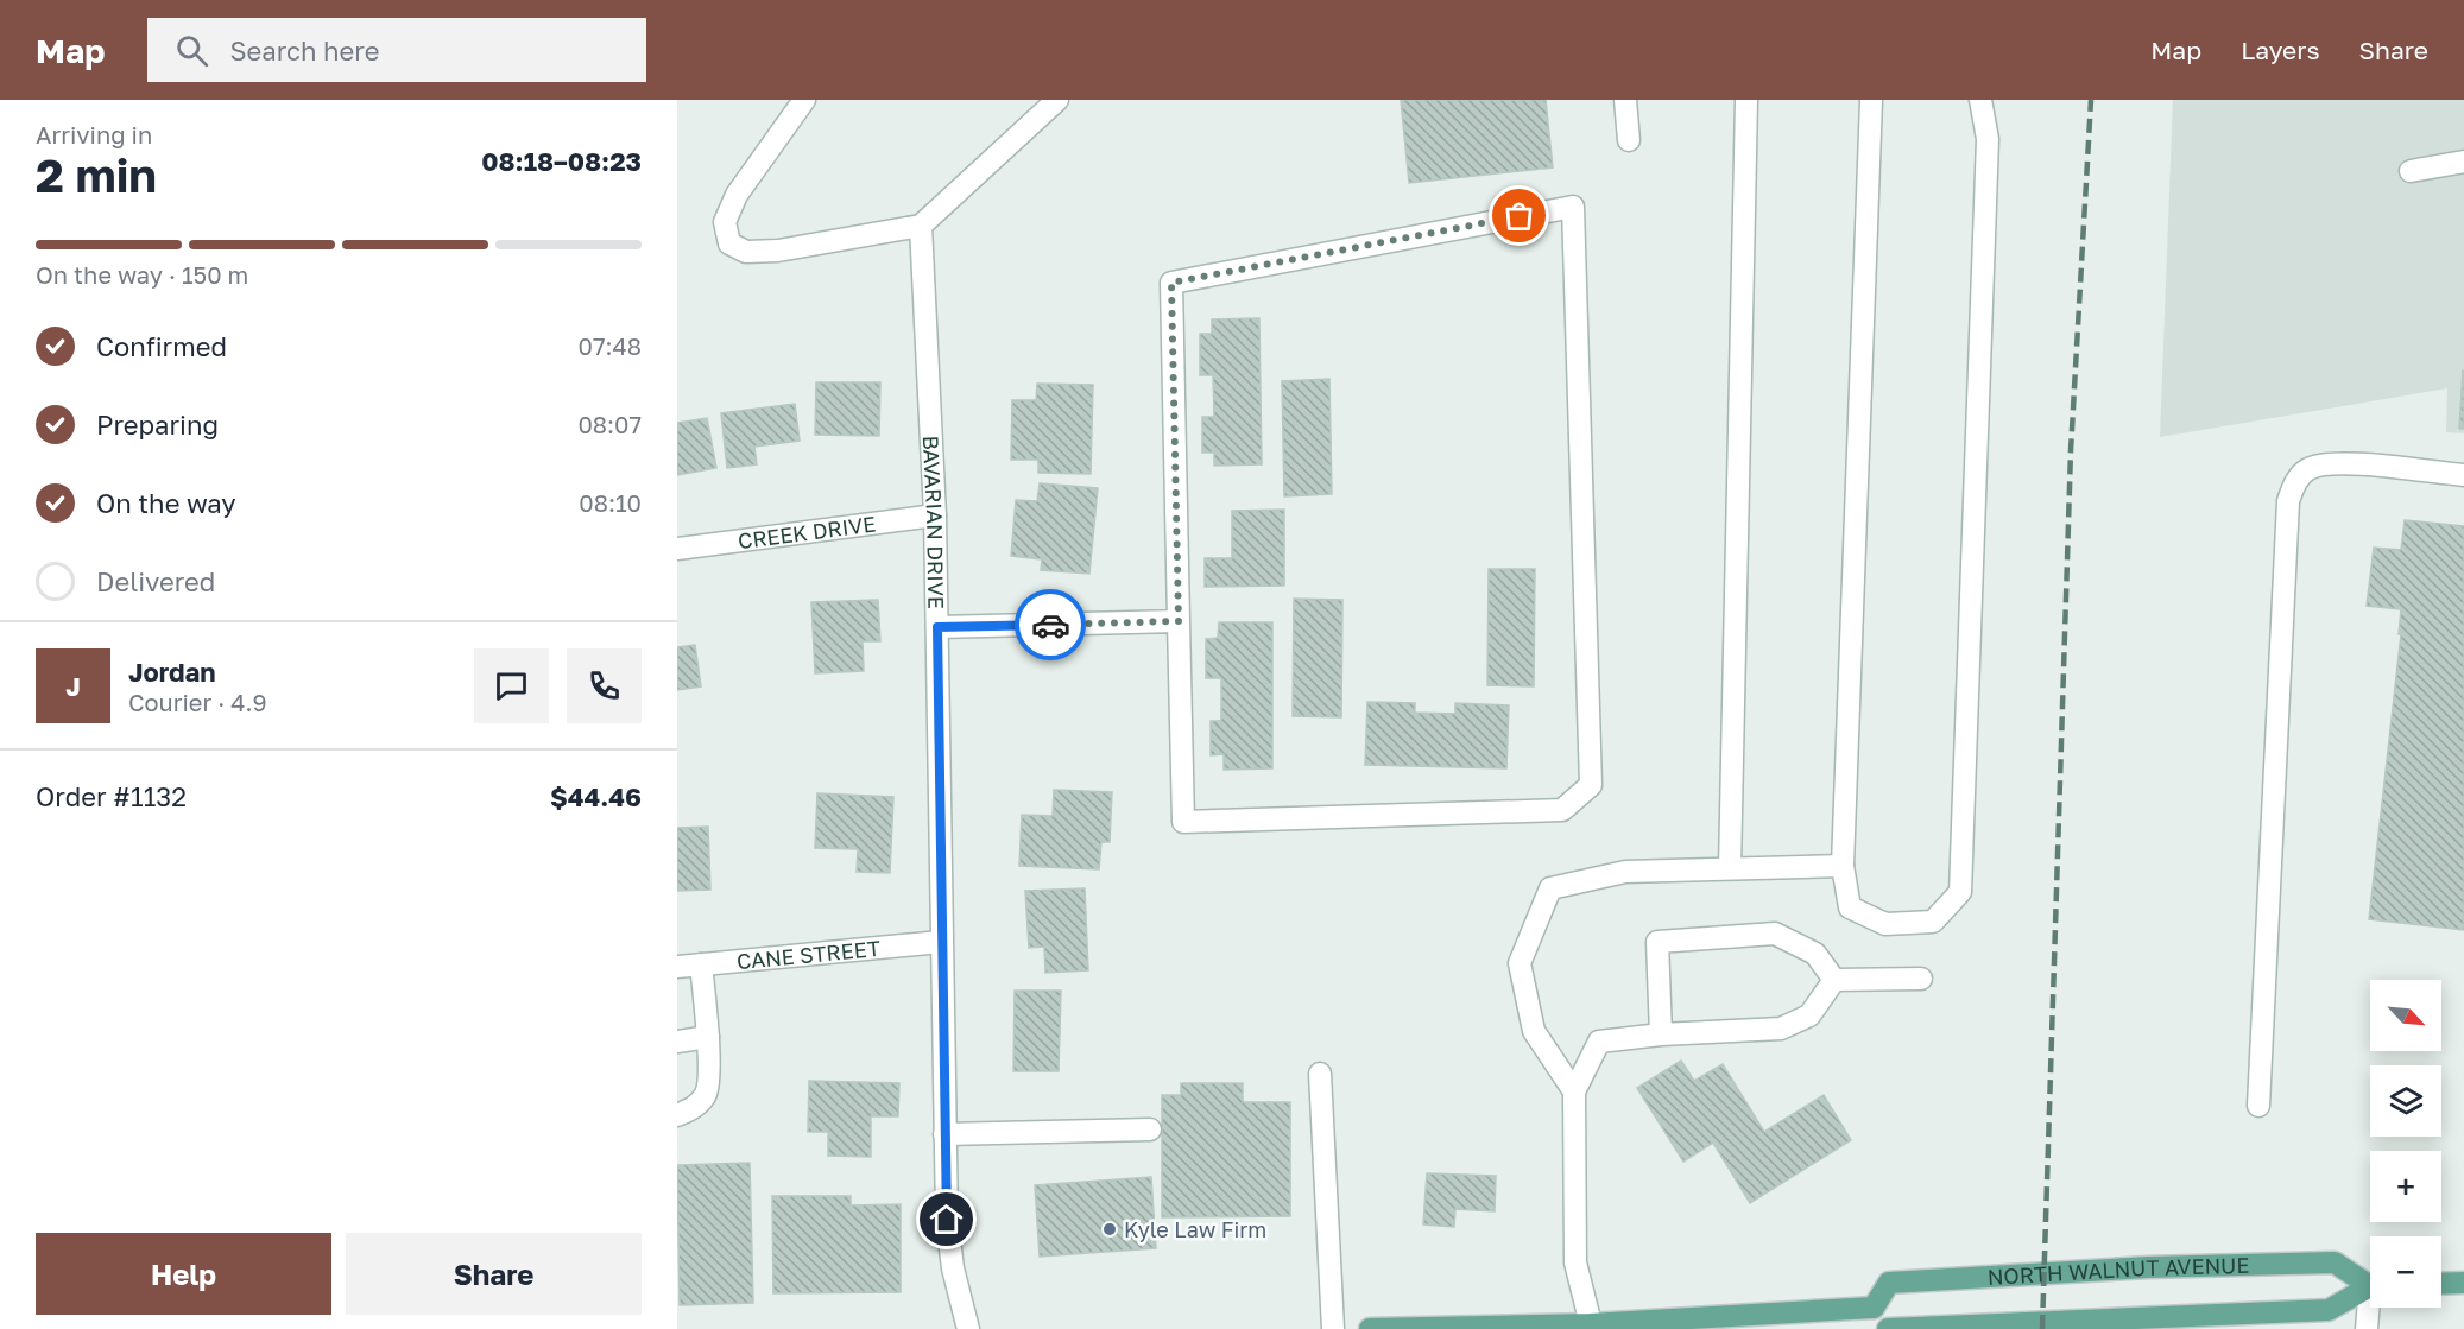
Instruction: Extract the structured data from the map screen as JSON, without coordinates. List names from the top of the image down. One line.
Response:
{"streets":{"main road":["NORTH WALNUT AVENUE"],"street":["BAVARIAN DRIVE","CREEK DRIVE","CANE STREET"]},"crossings":[["BAVARIAN DRIVE","CREEK DRIVE"],["BAVARIAN DRIVE","CANE STREET"]],"places":["Kyle Law Firm"],"north":"bottom right","page":{"header":"Map","search":"Search here","nav":["Map","Layers","Share"],"heading":["2 min","Arriving in","08:18–08:23"],"panel":["Jordan","Courier · 4.9","Order #1132","$44.46"],"bar":"On the way · 150 m","list":[["Confirmed","07:48"],["Preparing","08:07"],["On the way","08:10"],"Delivered"],"round":"J","map_buttons":["+","−"],"buttons":["Help","Share"]}}
